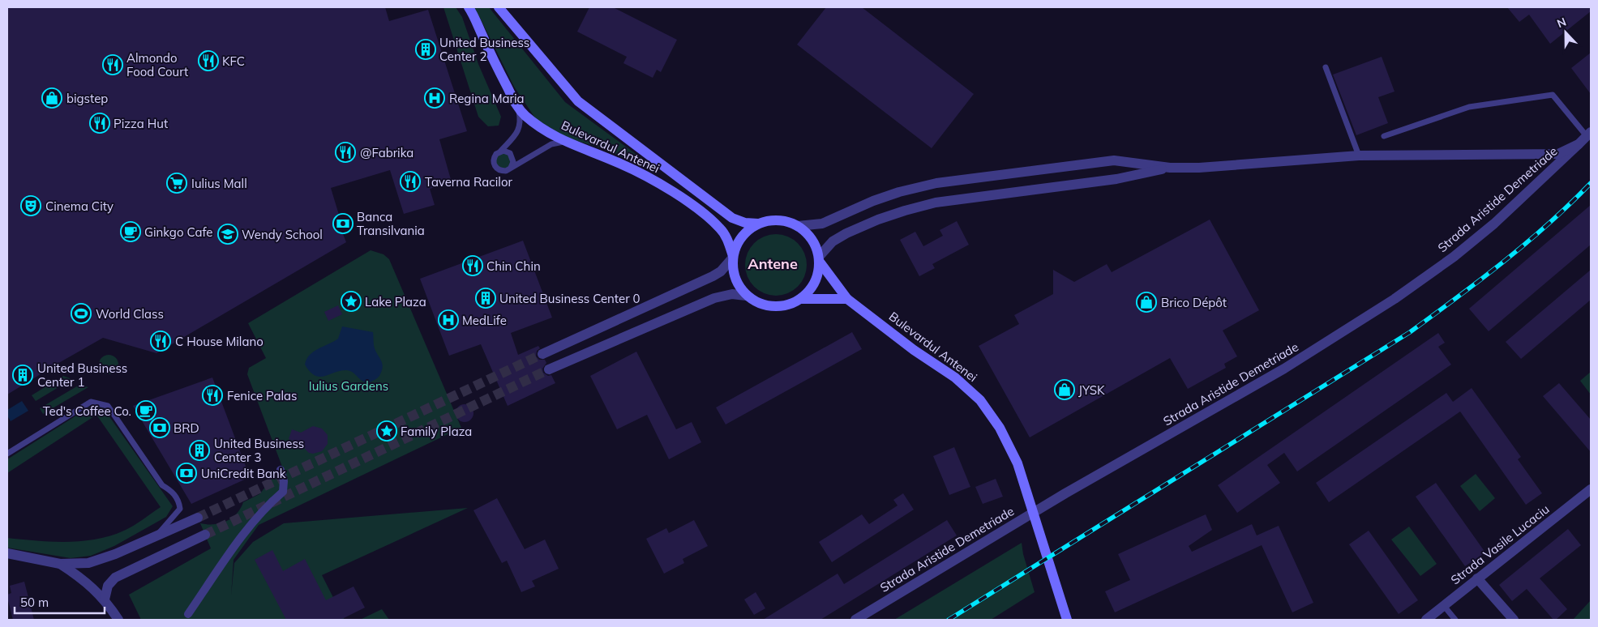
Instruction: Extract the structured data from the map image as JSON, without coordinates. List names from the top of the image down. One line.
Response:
{"streets":{"main road":["Bulevardul Antenei"],"street":["Strada Aristide Demetriade","Strada Vasile Lucaciu"]},"crossings":[["Bulevardul Antenei","Strada Aristide Demetriade"]],"districts":["Antene"],"parks":["Iulius Gardens"],"places":{"building":["United Business Center 2","United Business Center 0","United Business Center 1","United Business Center 3"],"restaurant":["KFC","Almondo Food Court","Pizza Hut","@Fabrika","Taverna Racilor","Chin Chin","C House Milano","Fenice Palas"],"shop":["bigstep","Brico Dépôt","JYSK"],"hospital":["Regina Maria","MedLife"],"supermarket":["Iulius Mall"],"theatre":["Cinema City"],"bank":["Banca Transilvania","BRD","UniCredit Bank"],"cafe":["Ginkgo Cafe","Ted's Coffee Co."],"school or university":["Wendy School"],"place":["Lake Plaza","Family Plaza"],"sports":["World Class"]},"scale_bar":"50 m","north":"top"}
